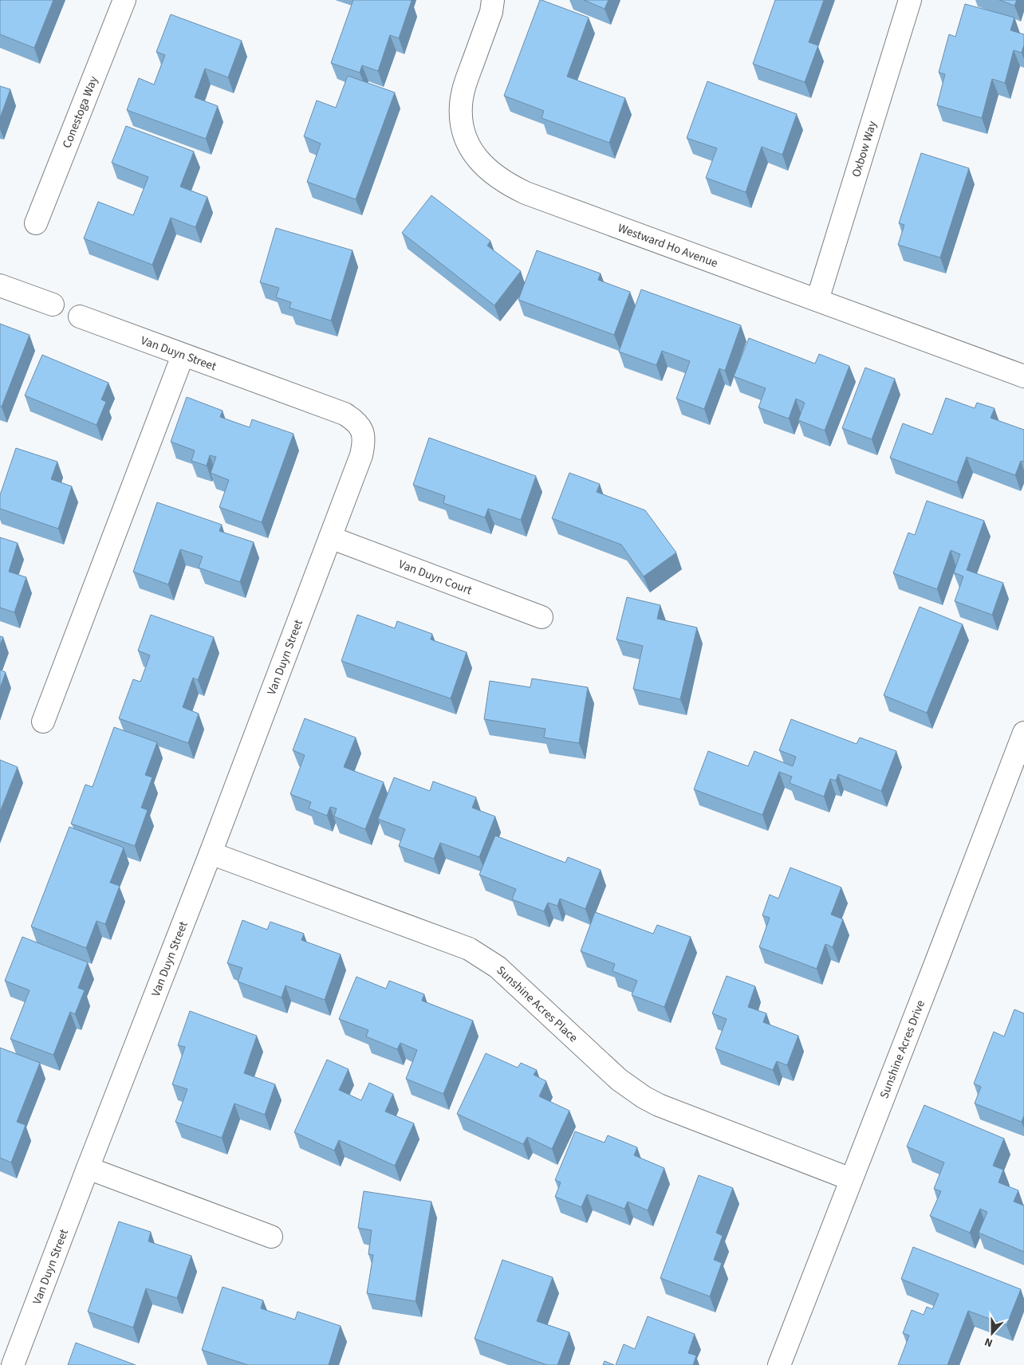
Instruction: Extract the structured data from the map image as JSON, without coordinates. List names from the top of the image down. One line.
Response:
{"streets":{"street":["Conestoga Way","Oxbow Way","Westward Ho Avenue","Van Duyn Street","Van Duyn Court","Sunshine Acres Place","Sunshine Acres Drive"]},"crossings":[["Oxbow Way","Westward Ho Avenue"],["Van Duyn Street","Van Duyn Court"],["Van Duyn Street","Sunshine Acres Place"],["Sunshine Acres Place","Sunshine Acres Drive"]],"north":"bottom"}
